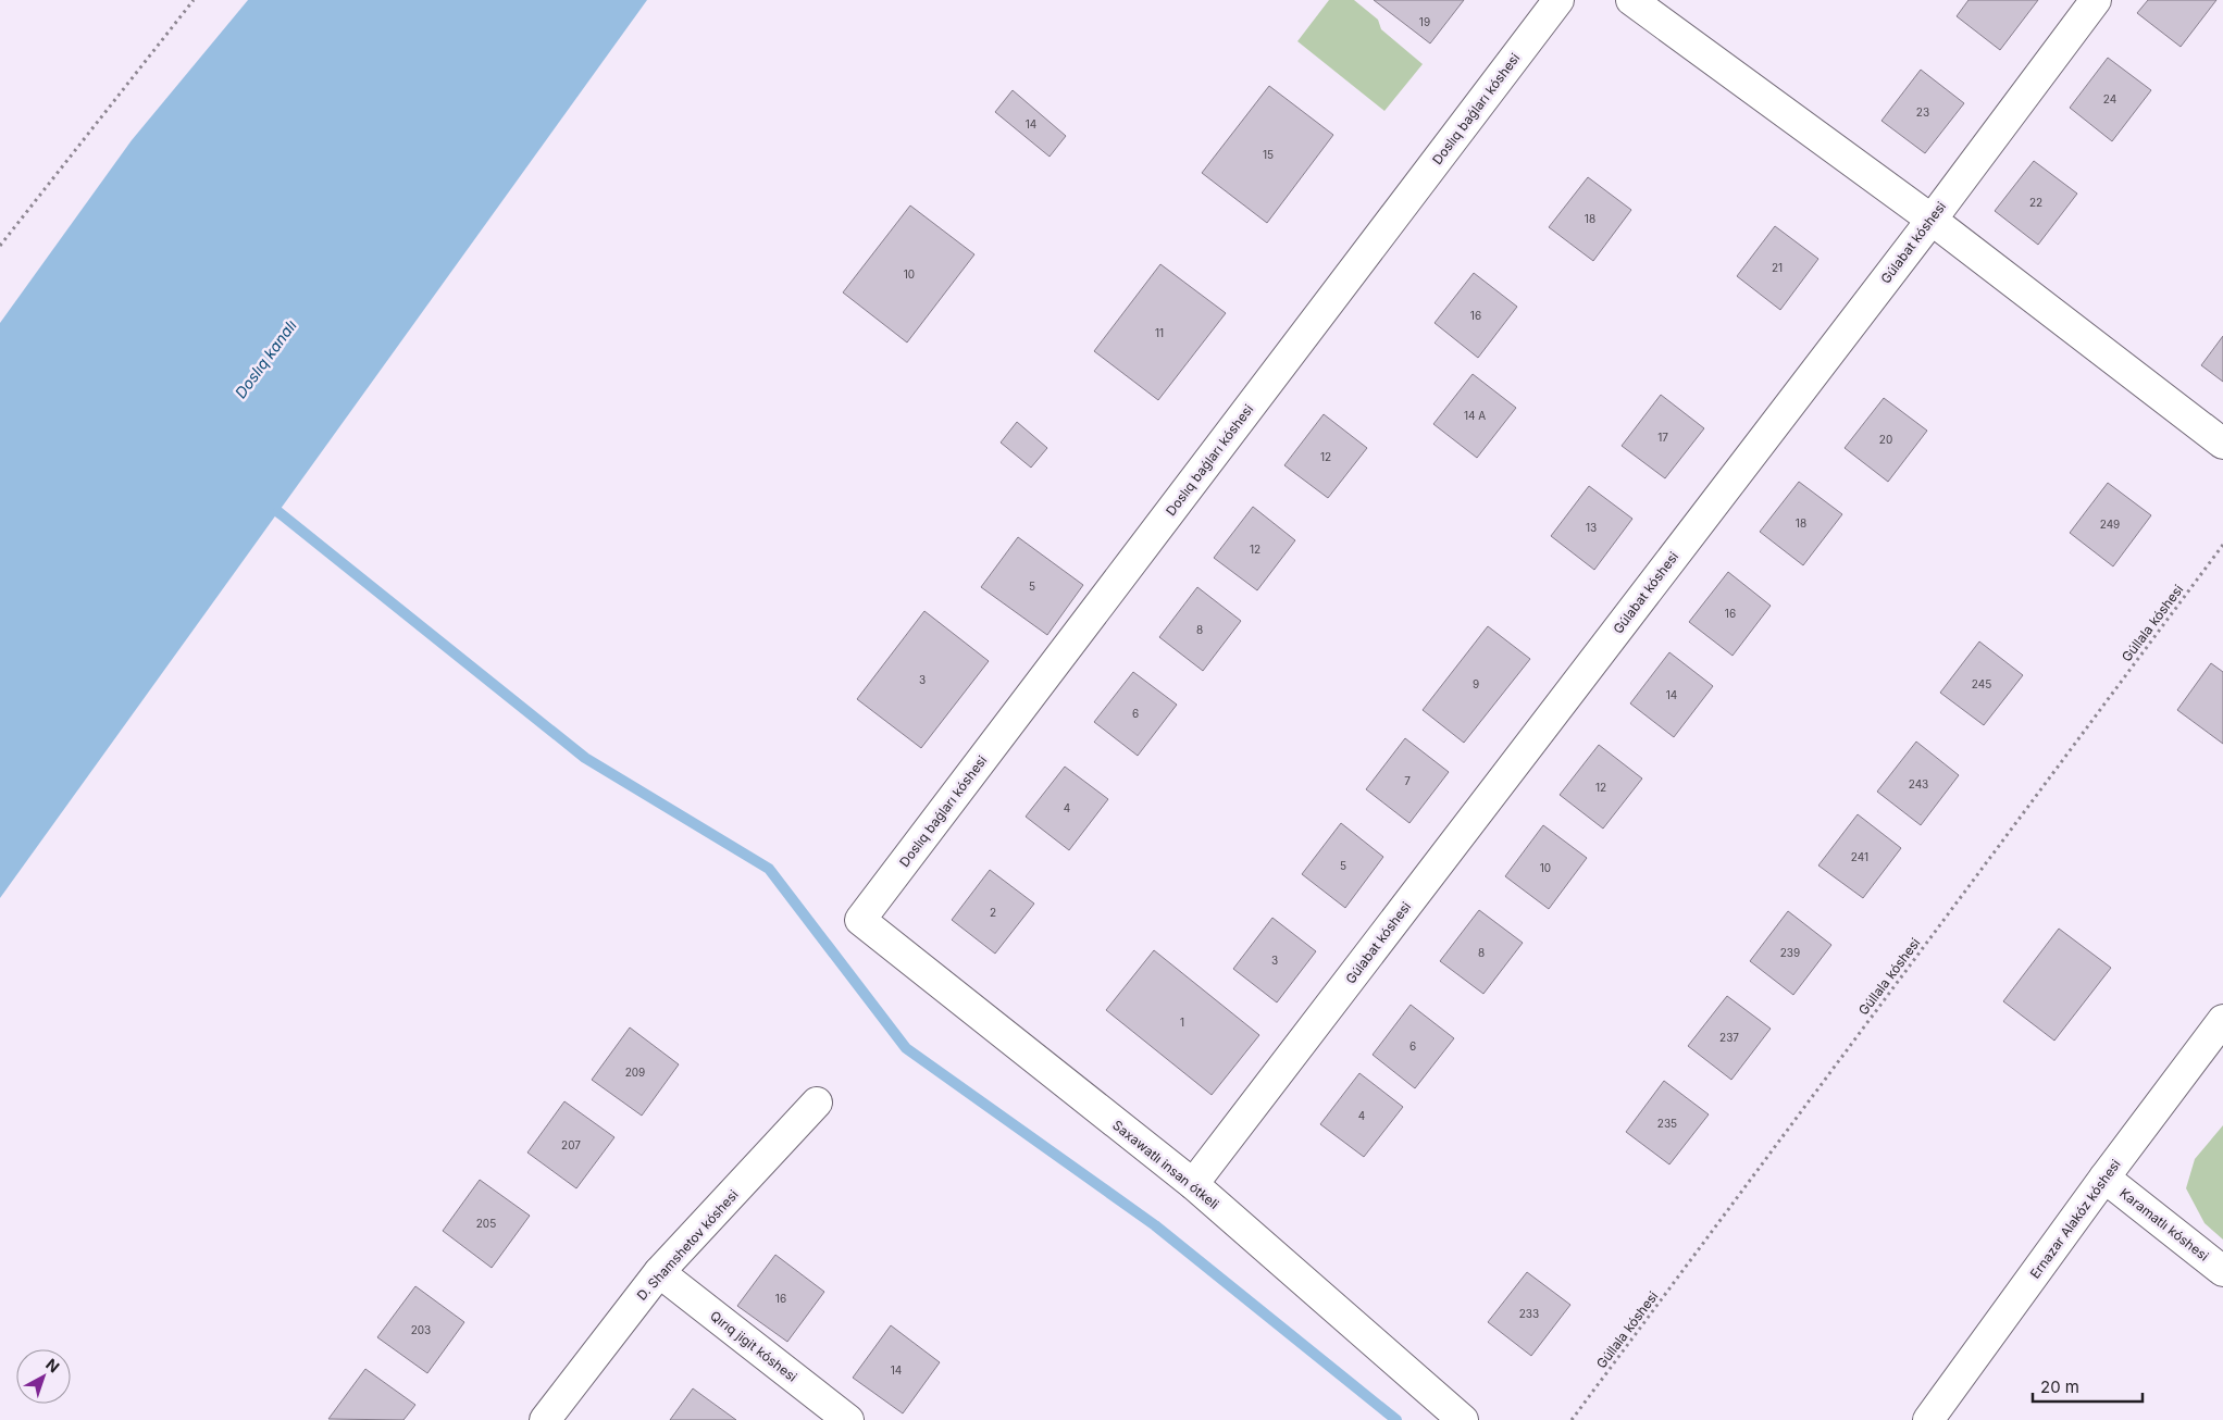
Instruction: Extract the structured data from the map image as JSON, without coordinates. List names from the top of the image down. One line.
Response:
{"streets":{"street":["Doslıq baǵları kóshesi","Gúlabat kóshesi","Saxawatlı insan ótkeli","Ernazar Alakóz kóshesi","Karamatlı kóshesi","D. Shamshetov kóshesi","Qırıq jigit kóshesi"],"path":["Gúllala kóshesi"]},"crossings":[["Doslıq baǵları kóshesi","Saxawatlı insan ótkeli"],["Gúlabat kóshesi","Saxawatlı insan ótkeli"],["Ernazar Alakóz kóshesi","Karamatlı kóshesi"],["D. Shamshetov kóshesi","Qırıq jigit kóshesi"]],"water":["Doslıq kanalı"],"house_numbers":["19","24","23","14","15","22","18","21","10","16","11","14 А","17","20","12","18","249","13","12","5","16","8","3","9","245","14","6","7","243","12","4","241","5","10","2","8","239","3","1","237","6","209","4","235","207","205","16","233","203","14"],"scale_bar":"20 m","north":"top right"}
